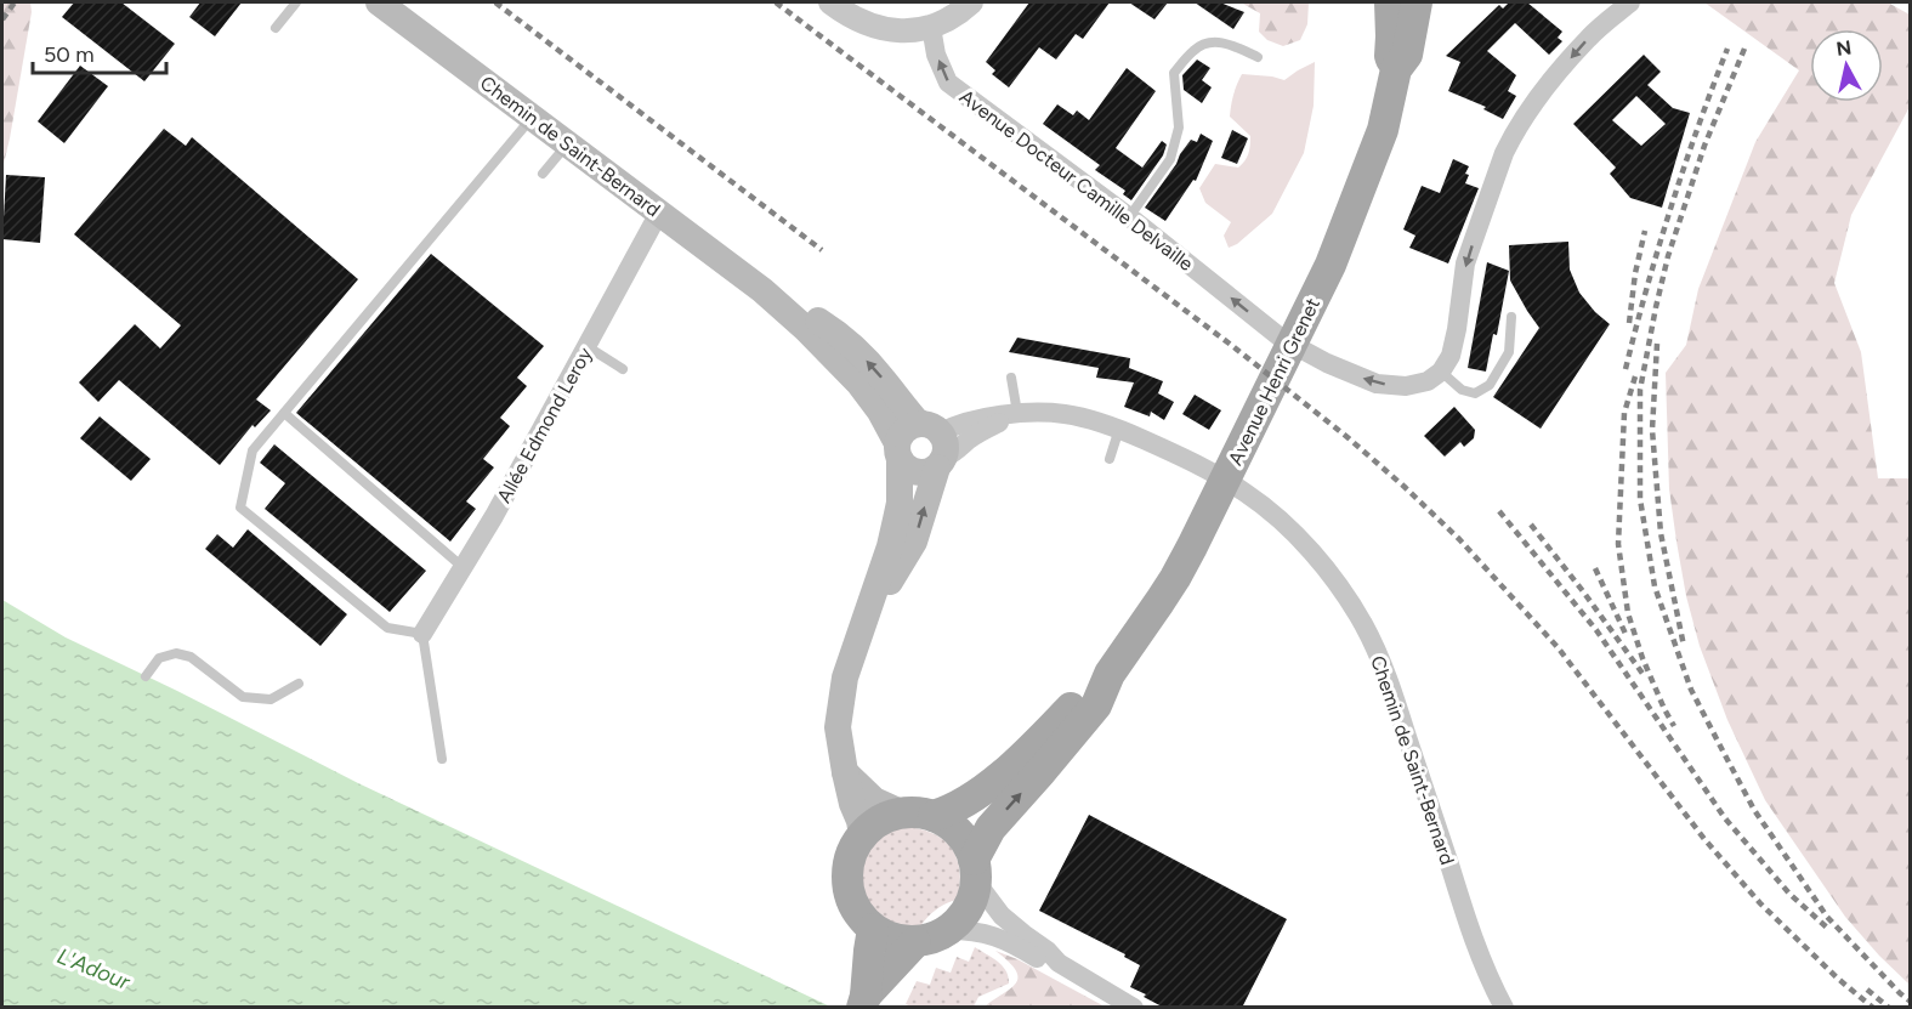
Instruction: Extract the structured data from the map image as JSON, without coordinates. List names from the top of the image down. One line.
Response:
{"streets":{"main road":["Chemin de Saint-Bernard","Avenue Henri Grenet"],"street":["Avenue Docteur Camille Delvaille","Allée Edmond Leroy"]},"crossings":[["Chemin de Saint-Bernard","Allée Edmond Leroy"]],"one_way":["Avenue Docteur Camille Delvaille"],"water":["L'Adour"],"scale_bar":"50 m","north":"top"}
